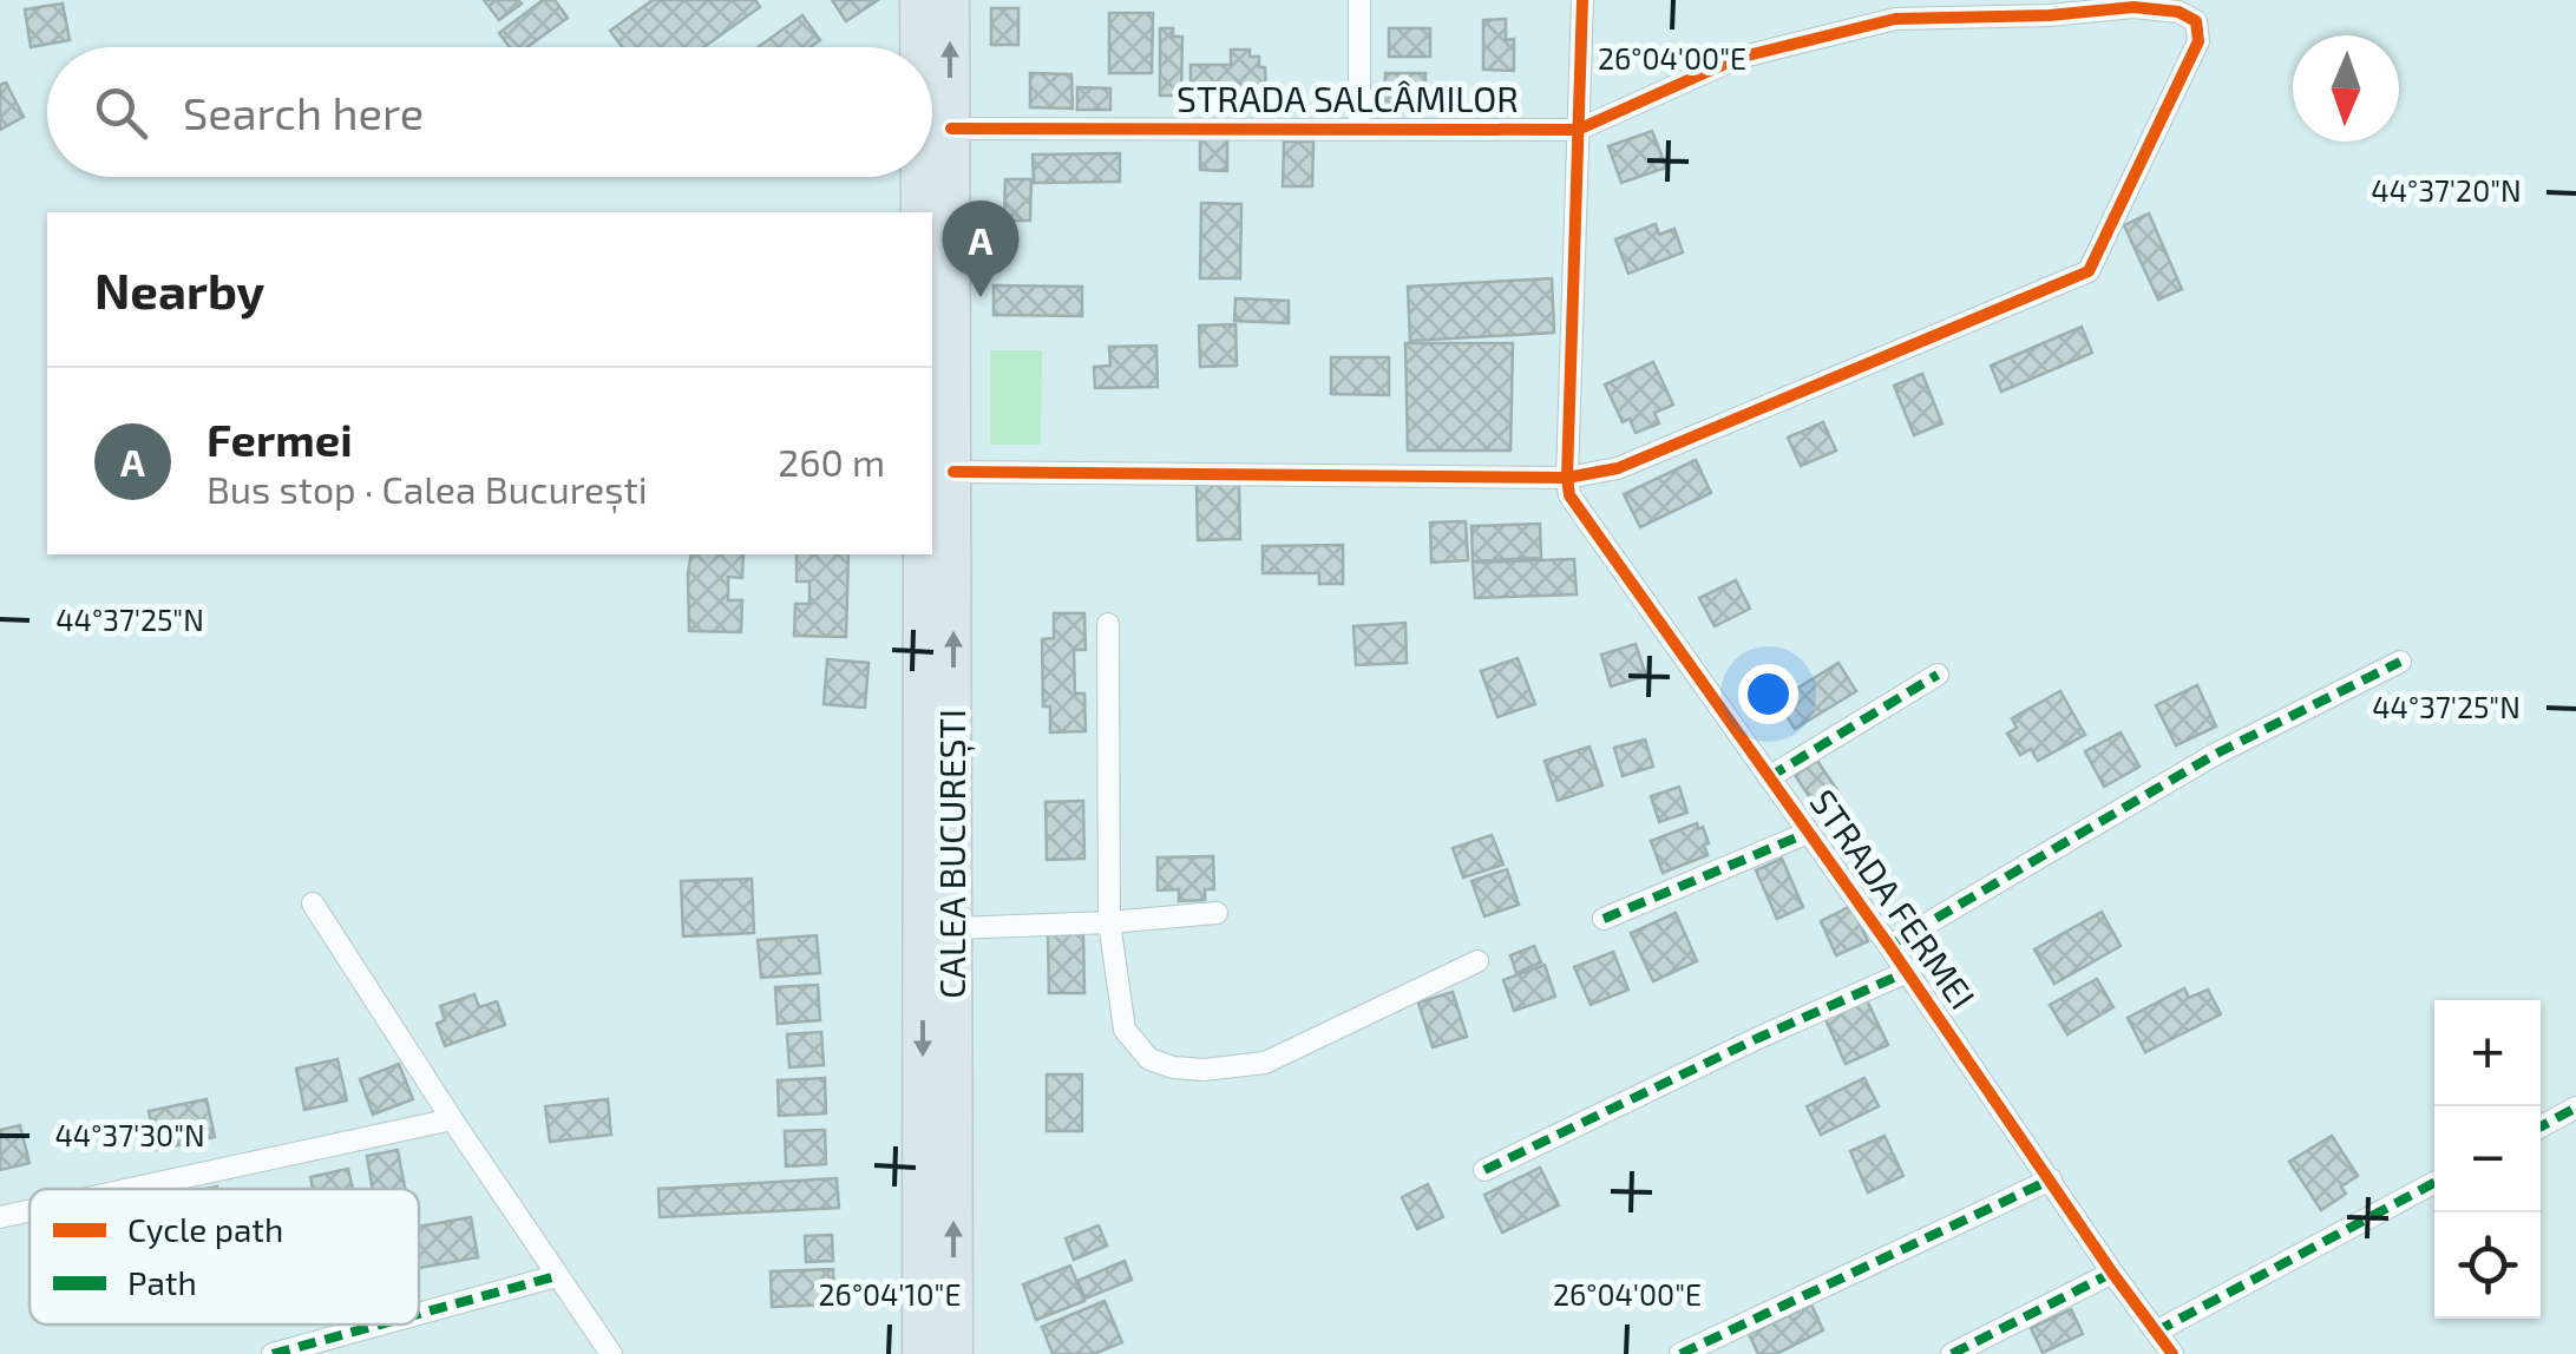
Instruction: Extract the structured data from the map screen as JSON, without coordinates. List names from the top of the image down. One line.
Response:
{"streets":{"highway":["CALEA BUCUREȘTI"],"street":["STRADA SALCÂMILOR","STRADA FERMEI"]},"crossings":[["STRADA SALCÂMILOR","CALEA BUCUREȘTI"],["STRADA SALCÂMILOR","STRADA FERMEI"]],"legend":["Cycle path","Path"],"north":"bottom","page":{"search":"Search here","pins":"A","heading":"Nearby","list":[{"mark":"A","name":"Fermei","note":"Bus stop · Calea București","value":"260 m"}],"map_buttons":["+","−"]},"coordinates":["26°04'00\"E","44°37'20\"N","44°37'25\"N","44°37'30\"N","26°04'10\"E"]}
